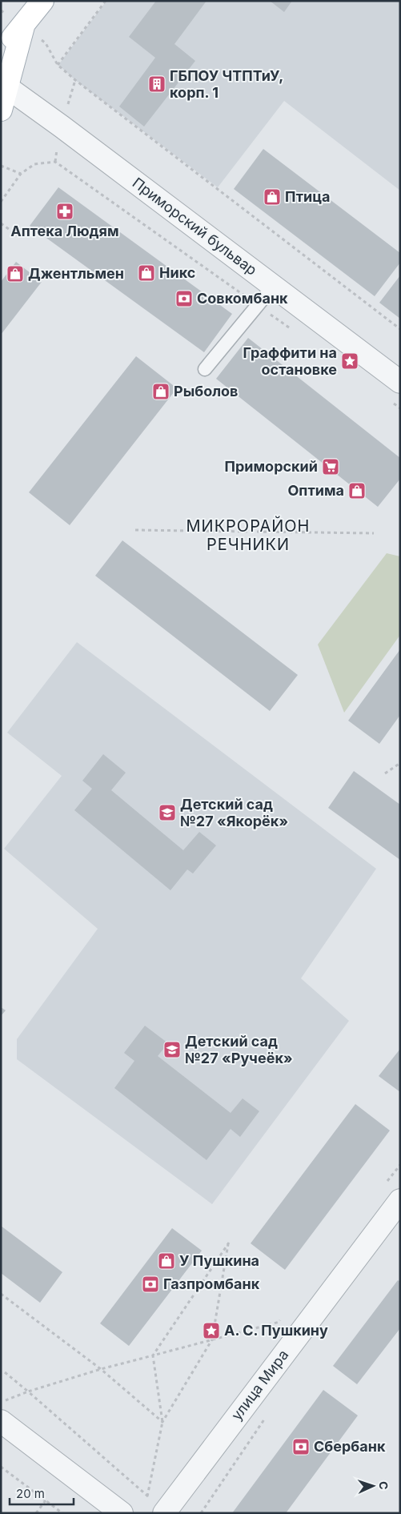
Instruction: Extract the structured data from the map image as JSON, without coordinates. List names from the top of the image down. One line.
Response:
{"streets":{"street":["Приморский бульвар","улица Мира"]},"districts":["МИКРОРАЙОН РЕЧНИКИ"],"places":{"building":["ГБПОУ ЧТПТиУ, корп. 1"],"shop":["Птица","Никс","Джентльмен","Рыболов","Оптима","У Пушкина"],"pharmacy":["Аптека Людям"],"bank":["Совкомбанк","Газпромбанк","Сбербанк"],"place":["Граффити на остановке","А. С. Пушкину"],"supermarket":["Приморский"],"school or university":["Детский сад №27 «Якорёк»","Детский сад №27 «Ручеёк»"]},"scale_bar":"20 m","north":"right"}
